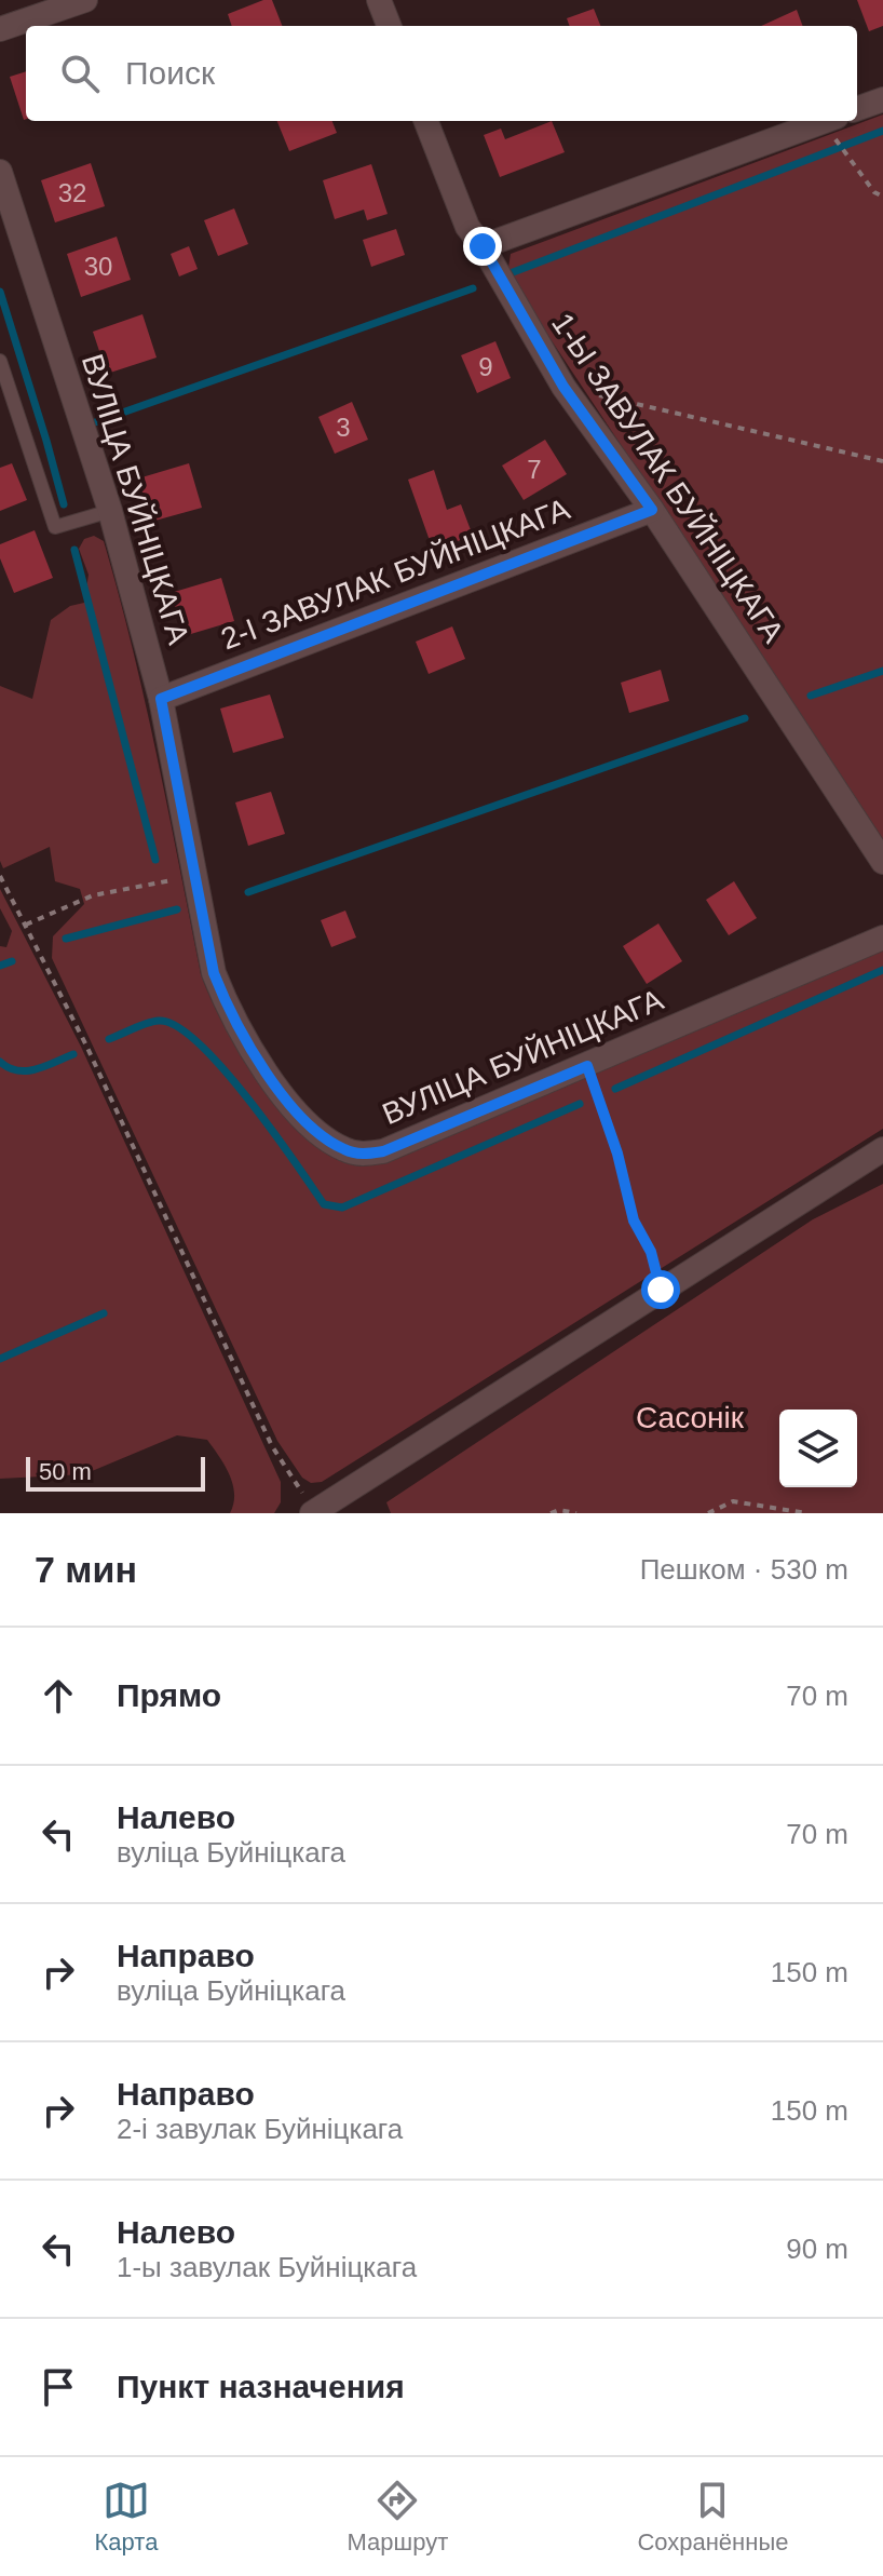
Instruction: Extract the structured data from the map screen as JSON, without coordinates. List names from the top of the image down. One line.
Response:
{"streets":{"street":["1-Ы ЗАВУЛАК БУЙНІЦКАГА","ВУЛІЦА БУЙНІЦКАГА","2-І ЗАВУЛАК БУЙНІЦКАГА"]},"crossings":[["1-Ы ЗАВУЛАК БУЙНІЦКАГА","2-І ЗАВУЛАК БУЙНІЦКАГА"],["ВУЛІЦА БУЙНІЦКАГА","2-І ЗАВУЛАК БУЙНІЦКАГА"]],"parks":["Сасонік"],"house_numbers":["32","30","9","3","7"],"scale_bar":"50 m","page":{"search":"Поиск","scale":"50 m","heading":["7 мин","Пешком · 530 m"],"list":[["Прямо","70 m"],["Налево","вуліца Буйніцкага","70 m"],["Направо","вуліца Буйніцкага","150 m"],["Направо","2-і завулак Буйніцкага","150 m"],["Налево","1-ы завулак Буйніцкага","90 m"],"Пункт назначения"],"nav":["Карта","Маршрут","Сохранённые"]}}
